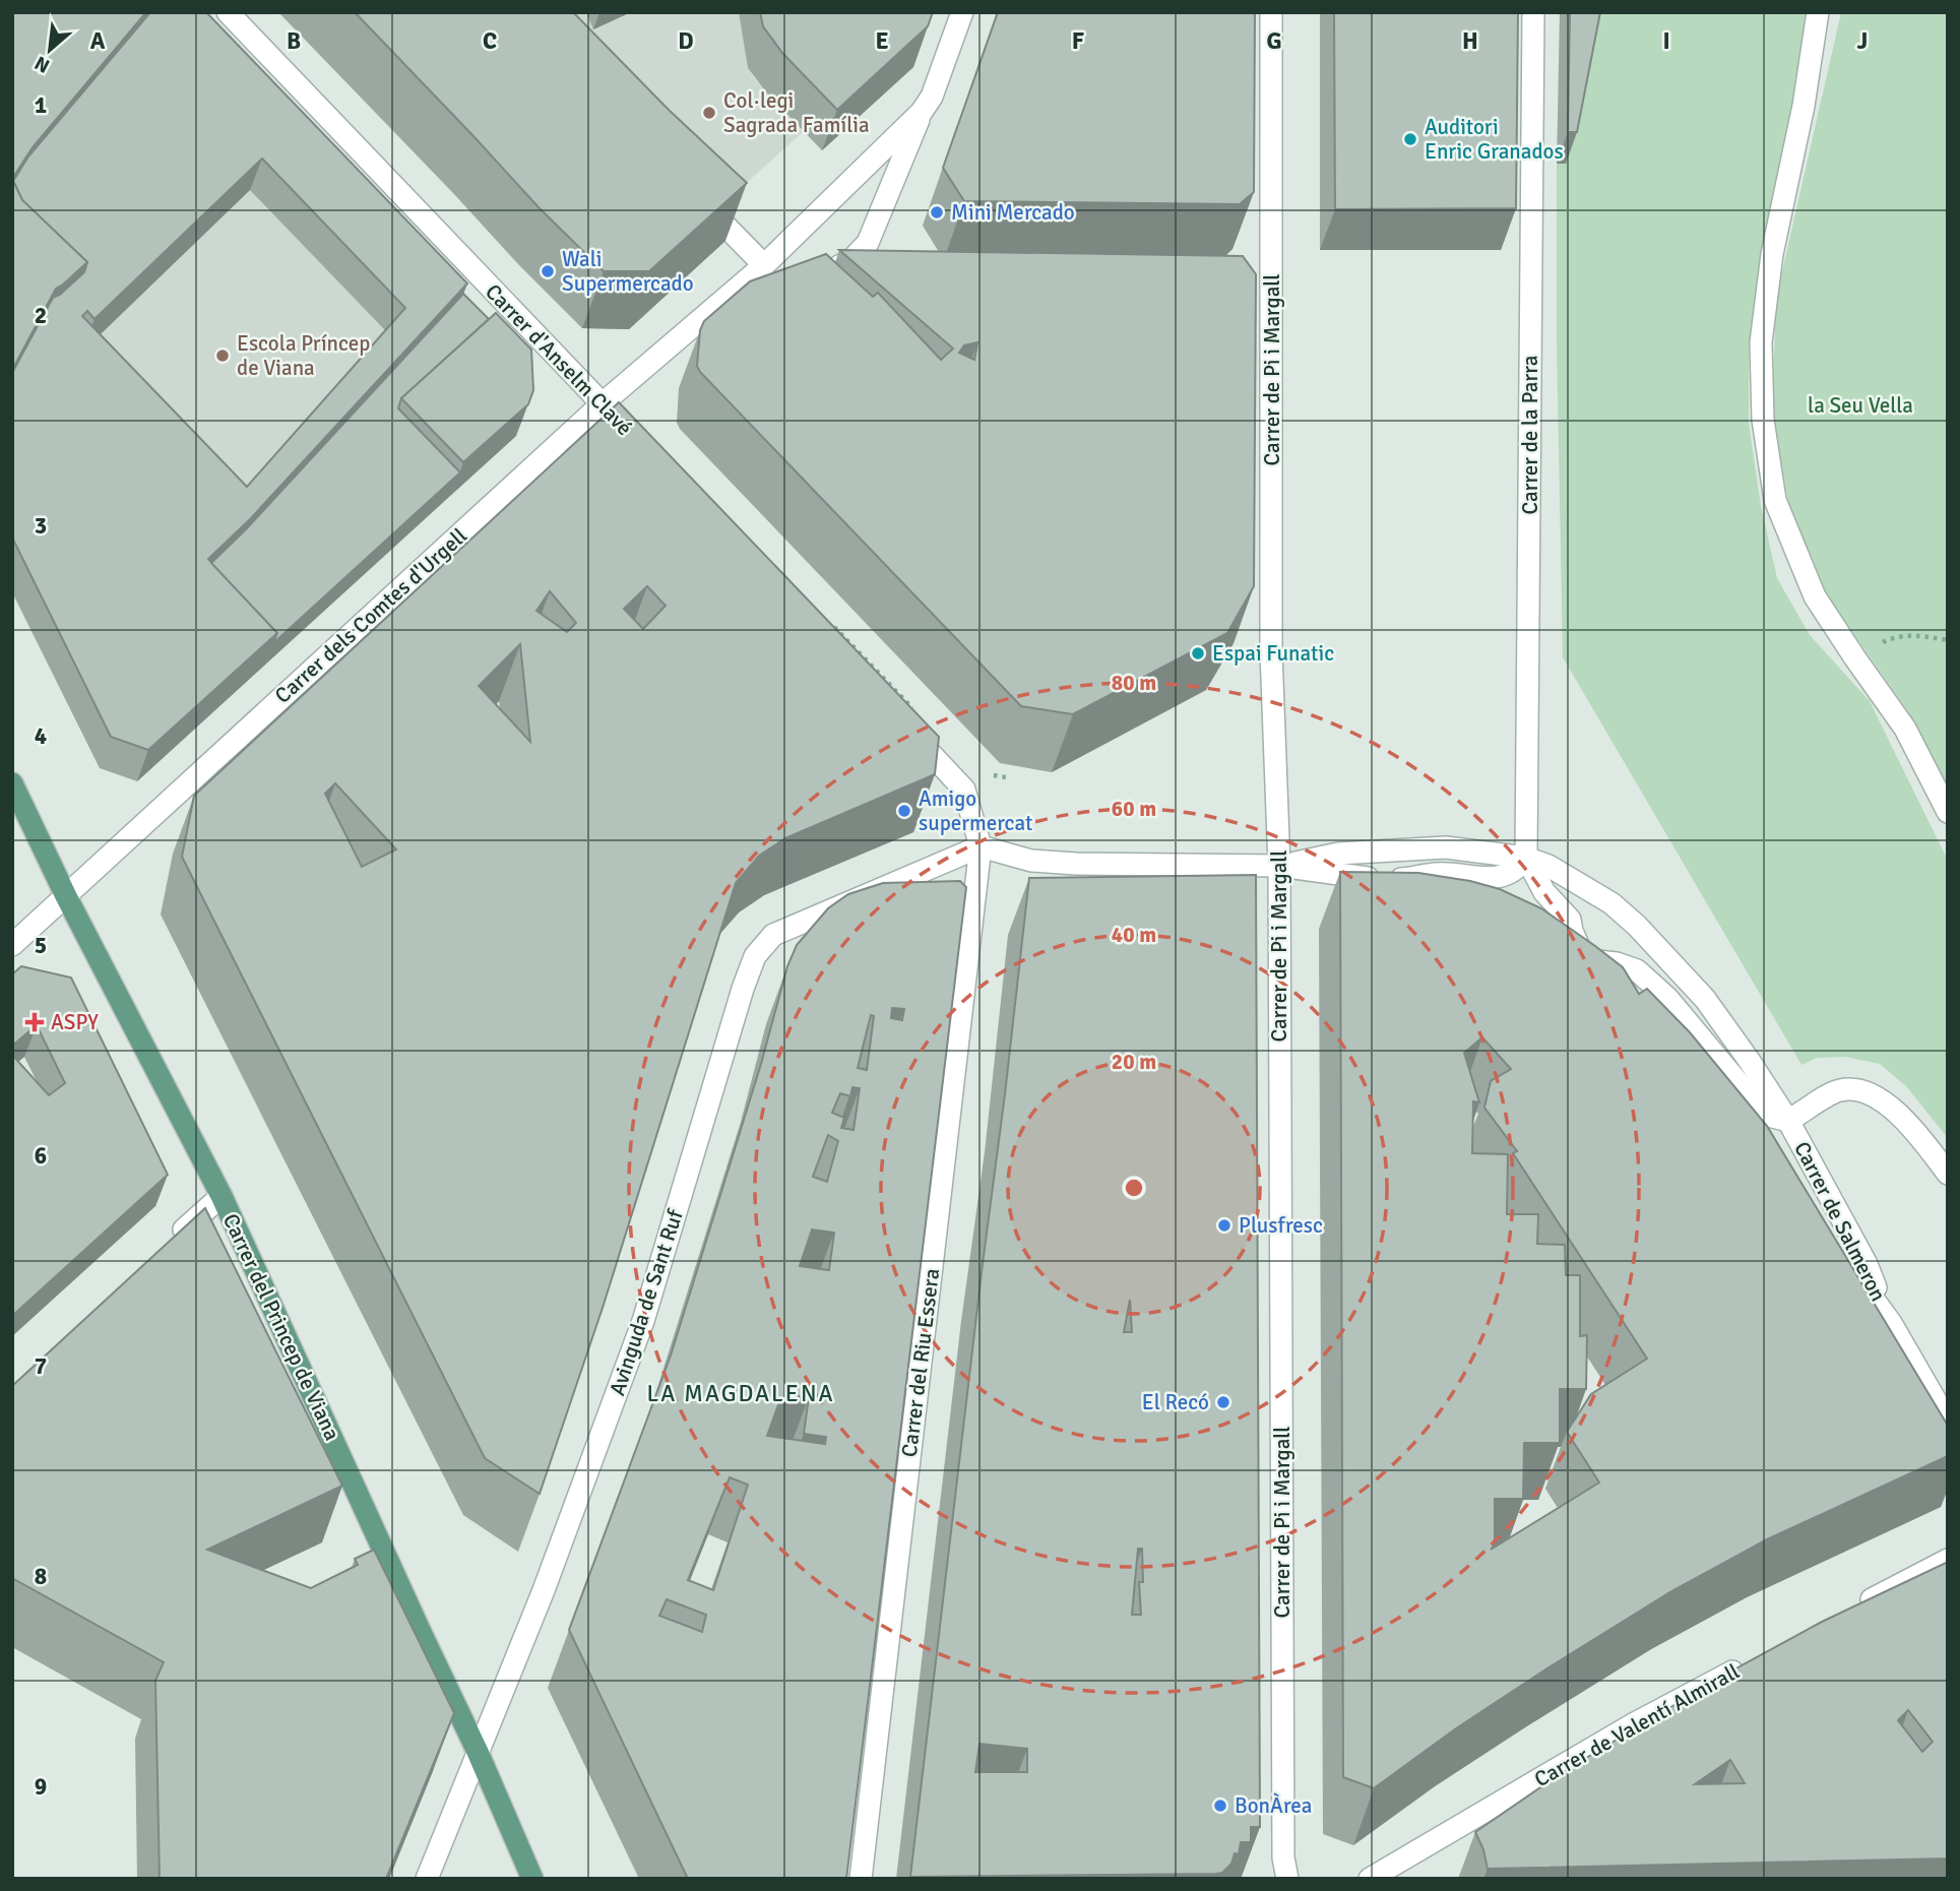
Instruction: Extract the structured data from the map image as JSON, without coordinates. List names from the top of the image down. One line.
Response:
{"streets":{"main road":["Carrer del Princep de Viana"],"street":["Carrer d'Anselm Clavé","Carrer de Pi i Margall","Carrer de la Parra","Carrer dels Comtes d'Urgell","Carrer de Salmeron","Avinguda de Sant Ruf","Carrer del Riu Essera","Carrer de Valentí Almirall"]},"crossings":[["Carrer d'Anselm Clavé","Carrer dels Comtes d'Urgell"],["Carrer de Pi i Margall","Carrer de Salmeron"],["Carrer de la Parra","Carrer de Salmeron"],["Carrer dels Comtes d'Urgell","Carrer del Princep de Viana"],["Avinguda de Sant Ruf","Carrer del Princep de Viana"],["Avinguda de Sant Ruf","Carrer del Riu Essera"]],"districts":["LA MAGDALENA"],"parks":["la Seu Vella"],"places":{"other":["Col·legi Sagrada Família","Auditori Enric Granados","Mini Mercado","Wali Supermercado","Escola Príncep de Viana","Espai Funatic","Amigo supermercat","Plusfresc","El Recó","BonÀrea"],"health":["ASPY"]},"north":"bottom left","grid":{"columns":["A","B","C","D","E","F","G","H","I","J"],"rows":["1","2","3","4","5","6","7","8","9"]},"rings":["80 m","60 m","40 m","20 m"]}
